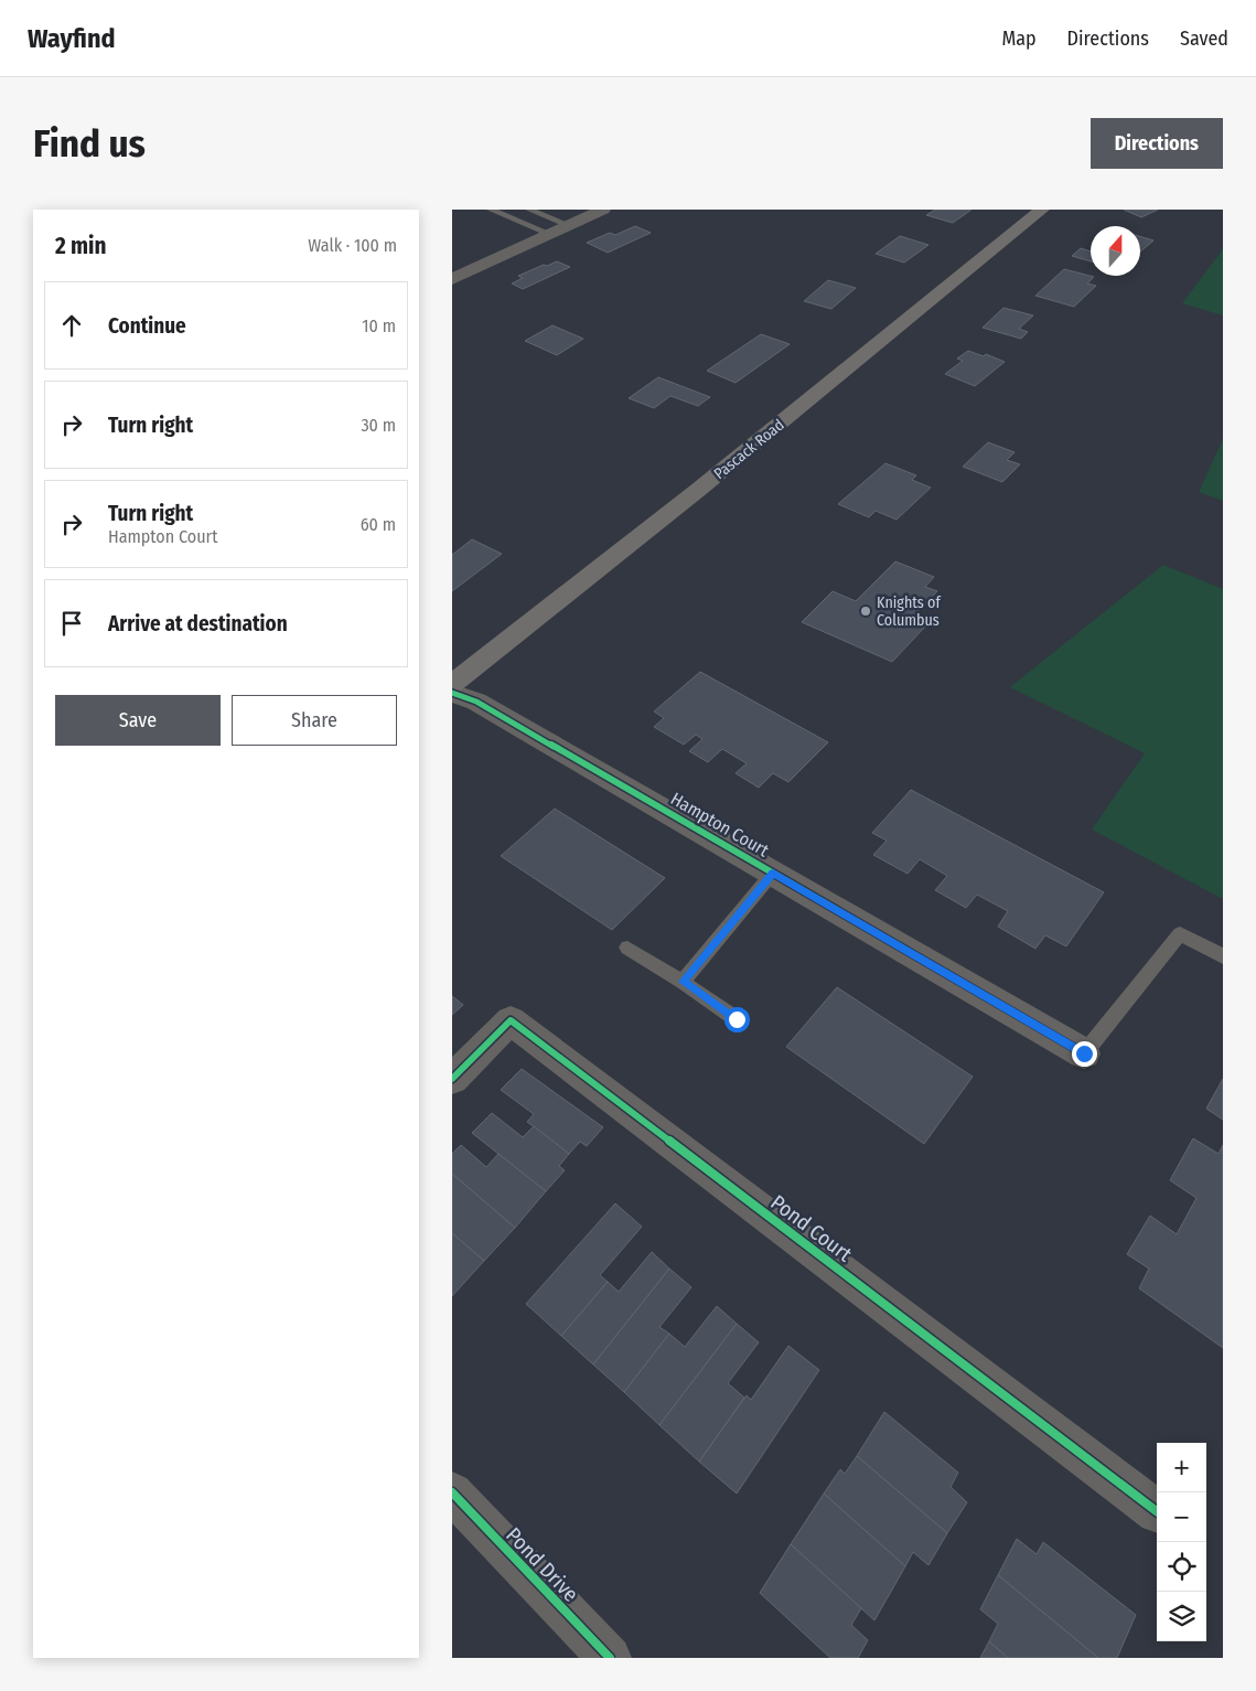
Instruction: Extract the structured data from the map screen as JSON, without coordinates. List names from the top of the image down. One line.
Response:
{"streets":{"main road":["Pascack Road"],"street":["Hampton Court","Pond Court","Pond Drive"]},"places":["Knights of Columbus"],"north":"top","page":{"header":"Wayfind","nav":["Map","Directions","Saved"],"buttons":["Directions",["Save","Share"]],"title":"Find us","heading":["2 min","Walk · 100 m"],"list":[["Continue","10 m"],["Turn right","30 m"],["Turn right","Hampton Court","60 m"],"Arrive at destination"],"map_buttons":["+","−"]}}
